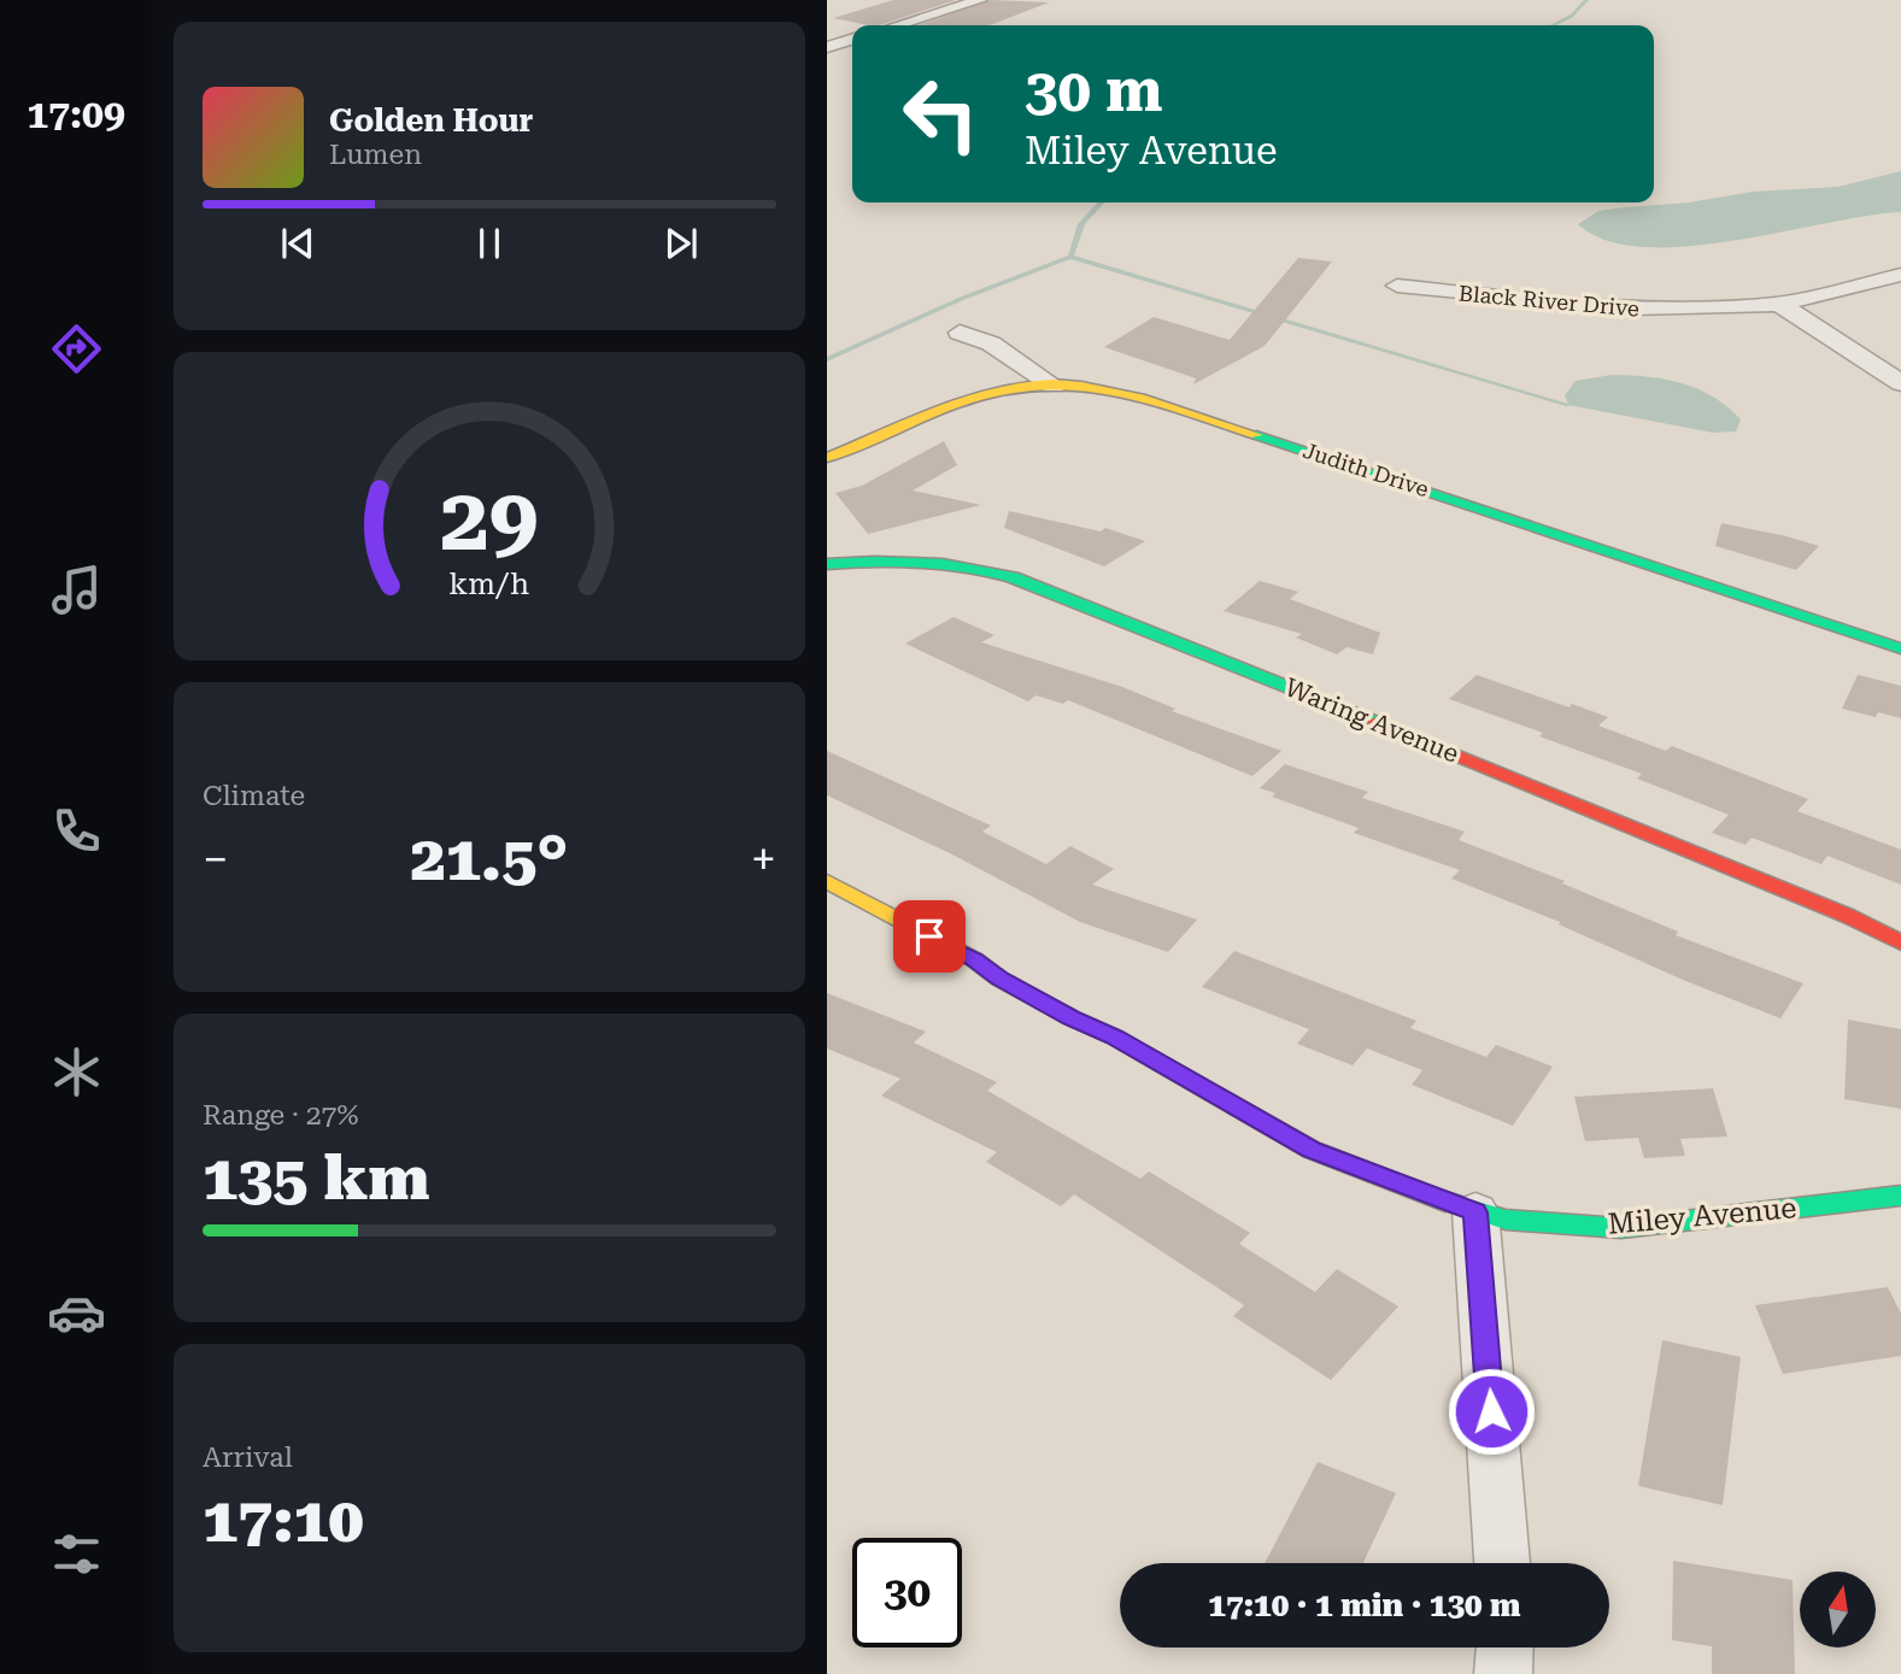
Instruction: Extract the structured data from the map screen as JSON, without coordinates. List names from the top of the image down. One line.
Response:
{"streets":{"street":["Black River Drive","Judith Drive","Waring Avenue","Miley Avenue"]},"north":"top","page":{"tabs":"17:09","turn":["30 m","Miley Avenue"],"song":["Golden Hour","Lumen"],"tile":["Climate",["Range · 27%","135 km"],["Arrival","17:10"]],"heat":["−","21.5°","+"],"limit":"30","trip":"17:10 · 1 min · 130 m","gauge":["29","km/h"]}}
